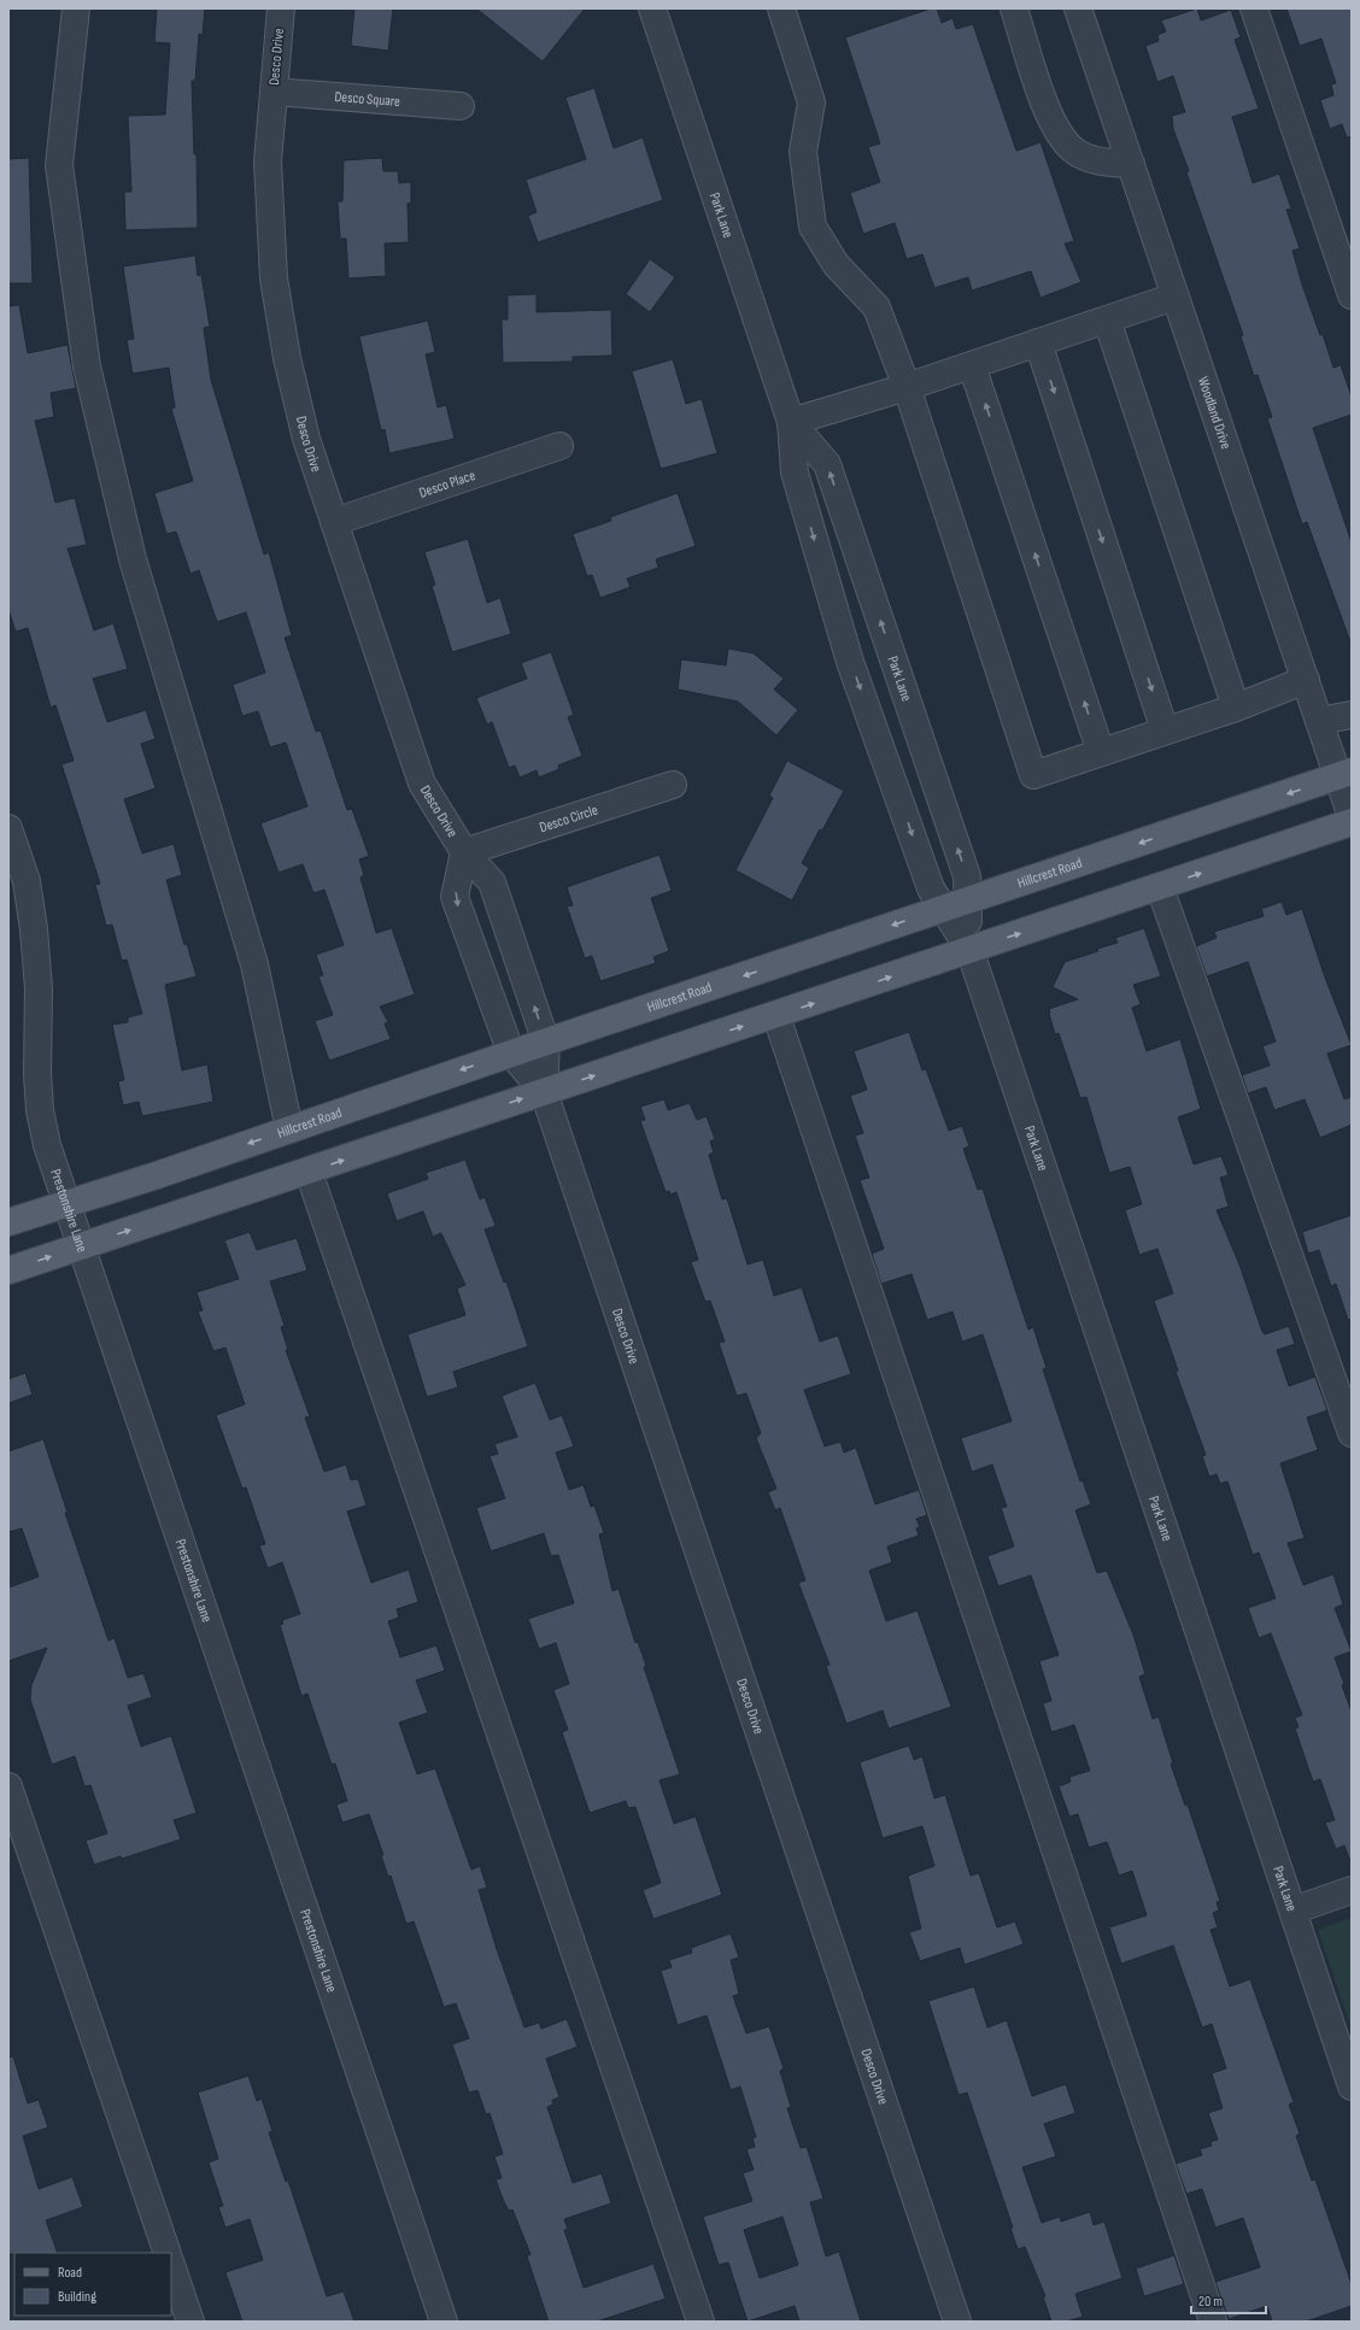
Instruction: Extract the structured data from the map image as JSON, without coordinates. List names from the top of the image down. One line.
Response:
{"streets":{"main road":["Hillcrest Road"],"street":["Desco Drive","Desco Square","Park Lane","Woodland Drive","Desco Place","Desco Circle","Prestonshire Lane"]},"crossings":[["Desco Drive","Desco Square"],["Desco Drive","Desco Place"],["Desco Drive","Desco Circle"],["Desco Drive","Hillcrest Road"],["Park Lane","Hillcrest Road"],["Woodland Drive","Hillcrest Road"],["Hillcrest Road","Prestonshire Lane"]],"legend":["Road","Building"],"scale_bar":"20 m"}
